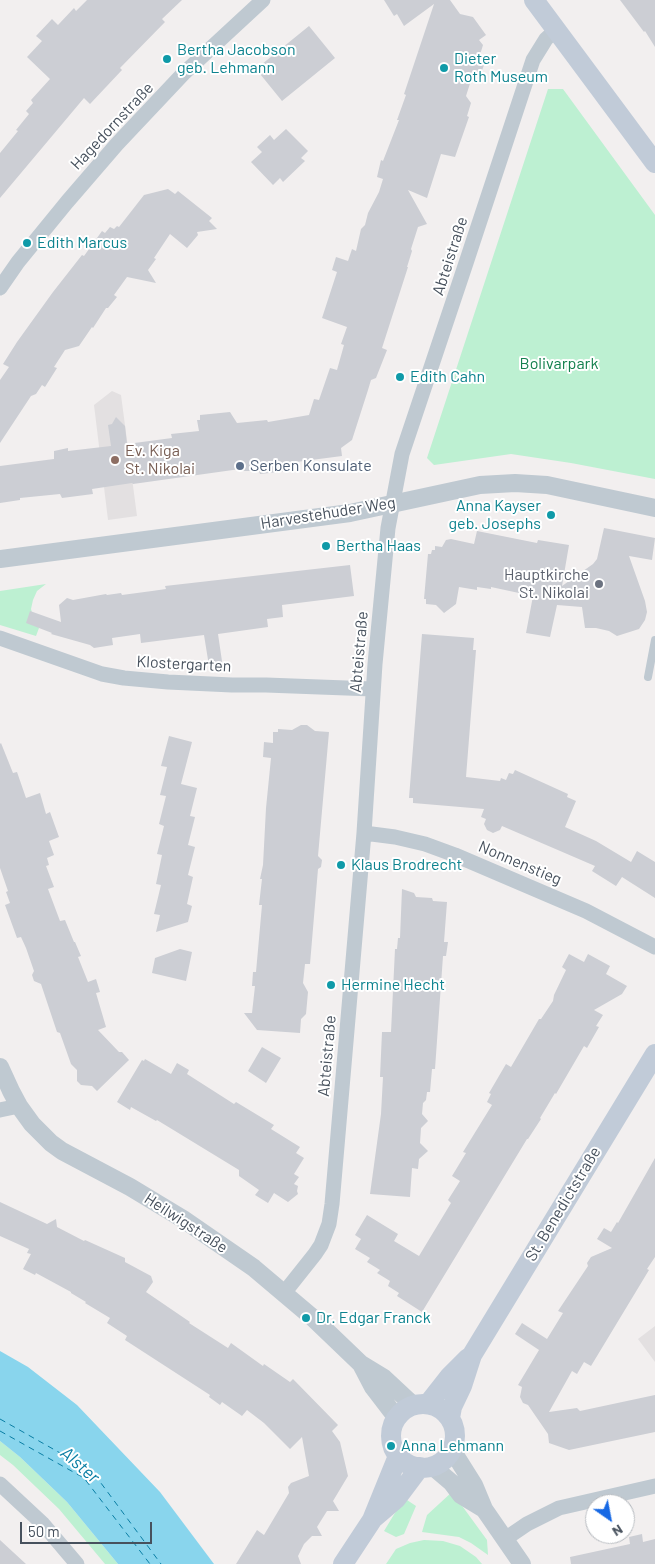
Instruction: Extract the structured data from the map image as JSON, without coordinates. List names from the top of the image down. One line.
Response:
{"streets":{"main road":["St. Benedictstraße"],"street":["Hagedornstraße","Abteistraße","Harvestehuder Weg","Klostergarten","Nonnenstieg","Heilwigstraße"]},"crossings":[["Abteistraße","Harvestehuder Weg"],["Abteistraße","Klostergarten"],["Abteistraße","Nonnenstieg"],["Abteistraße","Heilwigstraße"],["St. Benedictstraße","Heilwigstraße"]],"water":["Alster"],"parks":["Bolivarpark"],"places":["Bertha Jacobson geb. Lehmann","Dieter Roth Museum","Edith Marcus","Edith Cahn","Ev. Kiga St. Nikolai","Serben Konsulate","Anna Kayser geb. Josephs","Bertha Haas","Hauptkirche St. Nikolai","Klaus Brodrecht","Hermine Hecht","Dr. Edgar Franck","Anna Lehmann"],"scale_bar":"50 m","north":"bottom right"}
